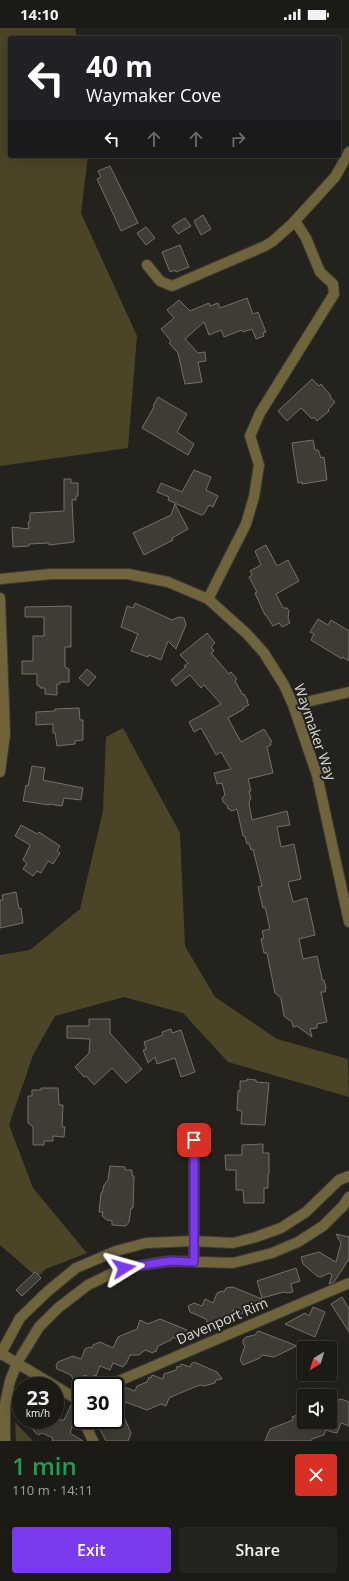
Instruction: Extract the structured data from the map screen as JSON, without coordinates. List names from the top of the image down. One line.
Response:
{"streets":{"street":["Waymaker Way","Davenport Rim"]},"north":"bottom left","page":{"status":"14:10","turn":["40 m","Waymaker Cove"],"speed":"23 km/h","limit":"30","heading":["1 min","110 m · 14:11"],"buttons":["Exit","Share"]}}
